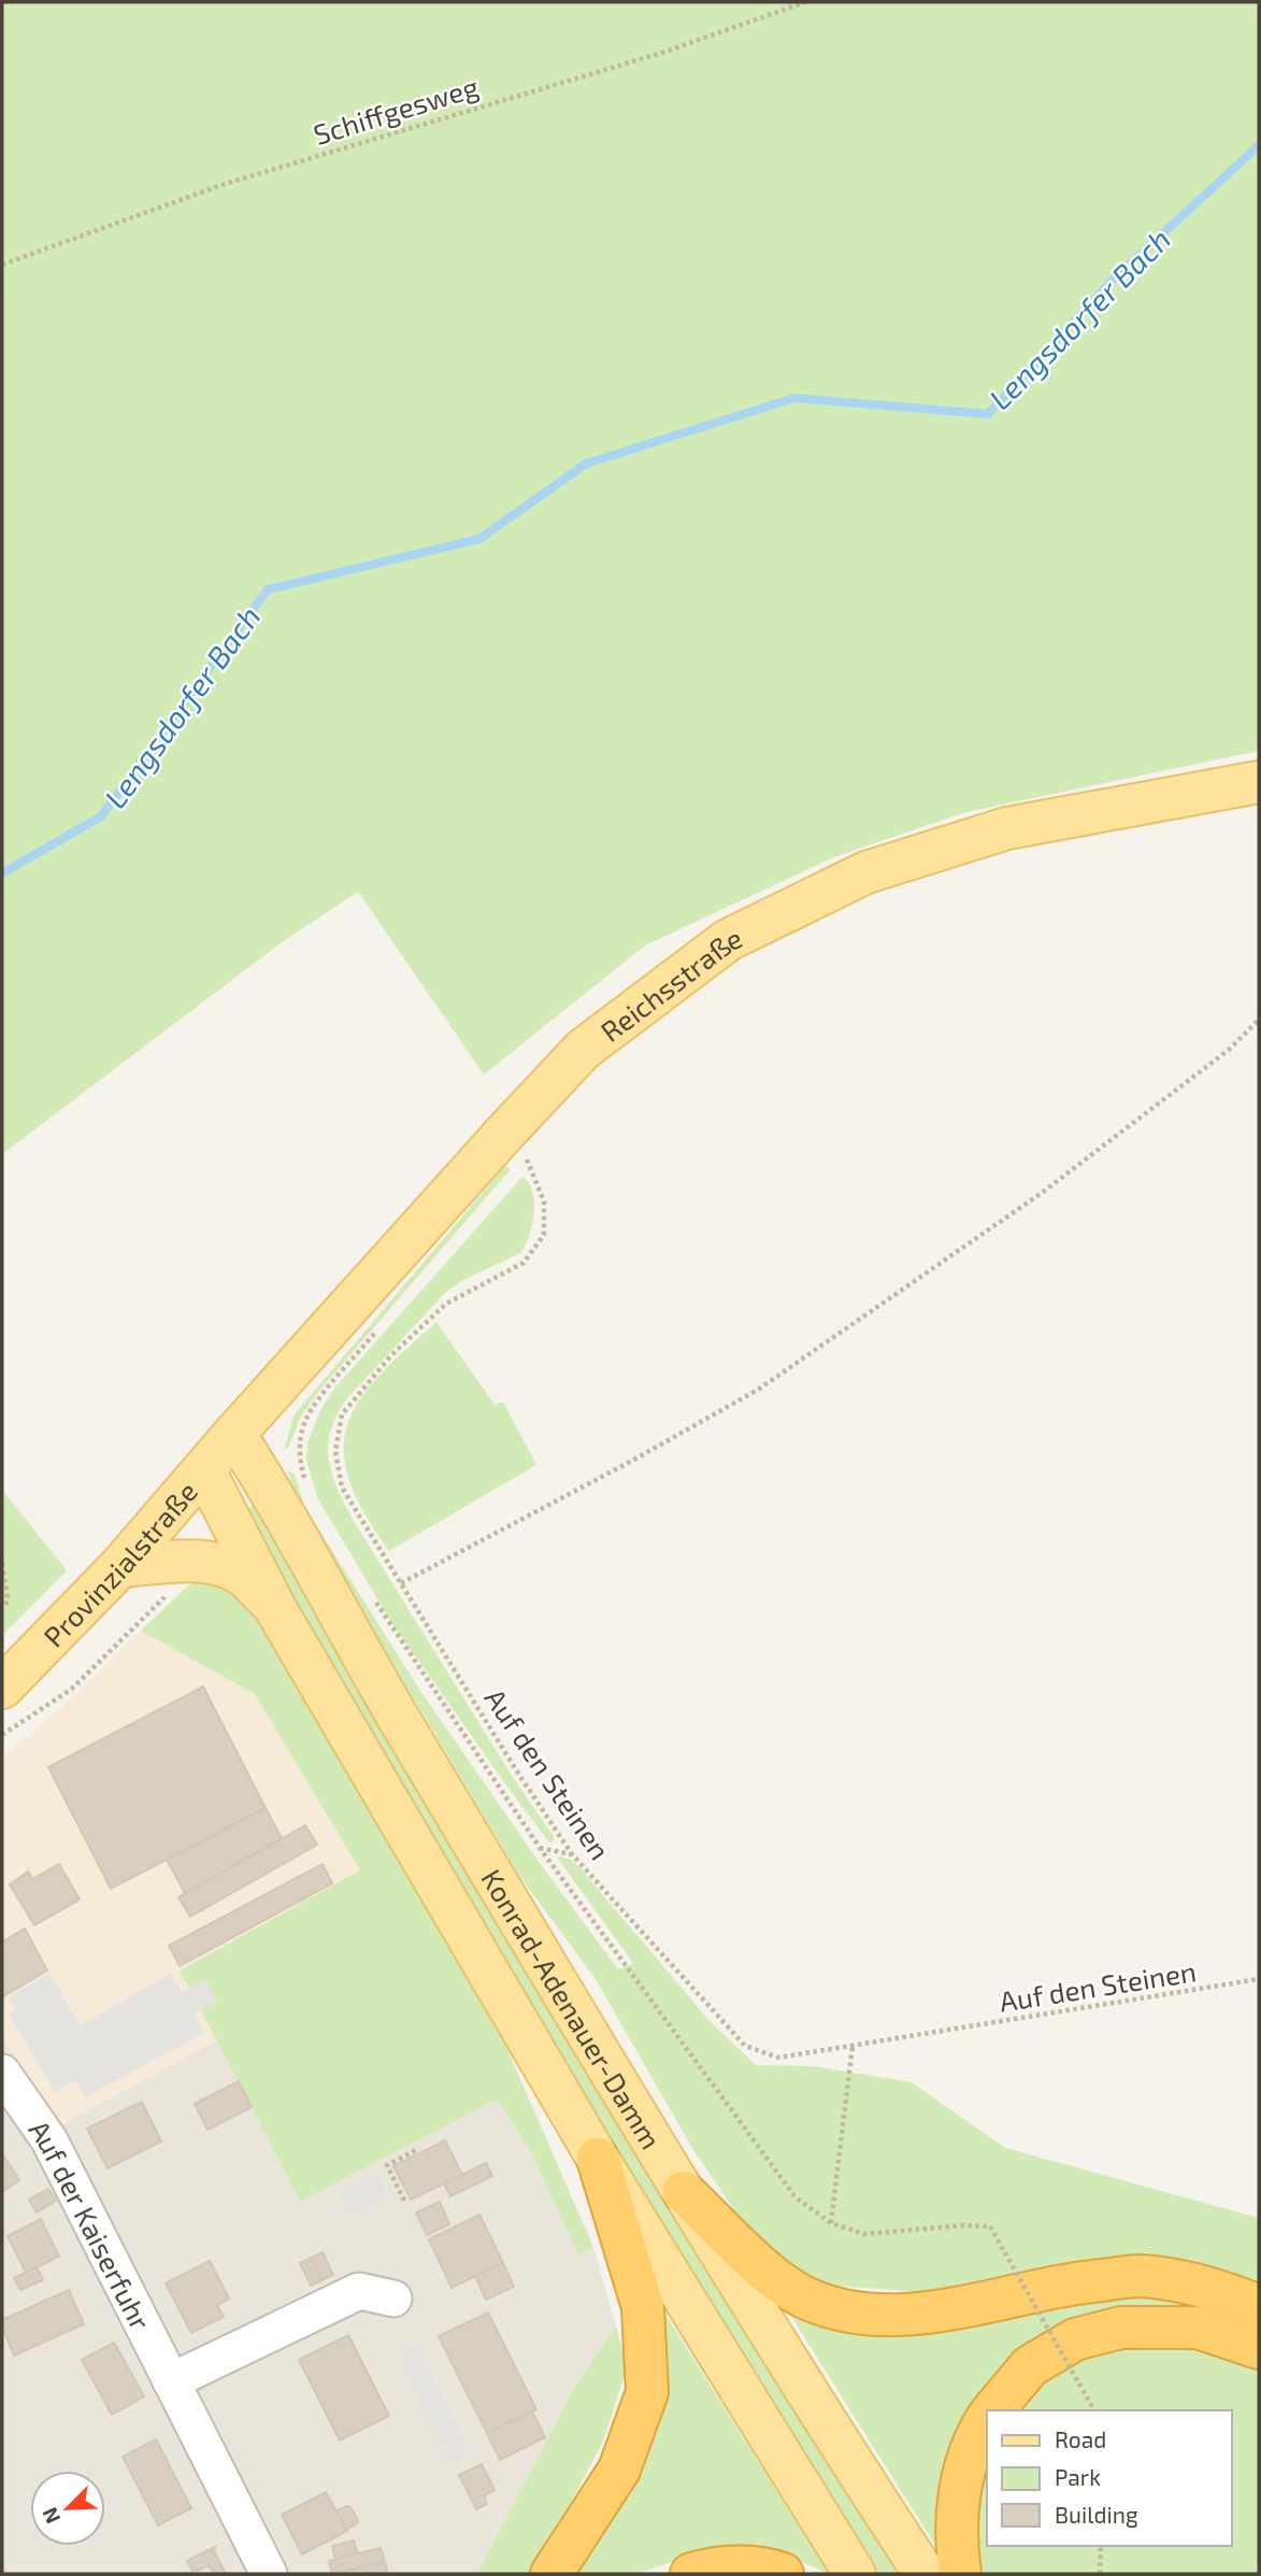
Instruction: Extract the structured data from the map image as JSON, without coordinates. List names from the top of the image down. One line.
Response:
{"streets":{"main road":["Reichsstraße","Provinzialstraße","Konrad-Adenauer-Damm"],"street":["Auf der Kaiserfuhr"],"path":["Schiffgesweg","Auf den Steinen"]},"crossings":[["Reichsstraße","Provinzialstraße"],["Reichsstraße","Konrad-Adenauer-Damm"],["Provinzialstraße","Konrad-Adenauer-Damm"]],"water":["Lengsdorfer Bach"],"legend":["Road","Park","Building"],"north":"bottom left"}
